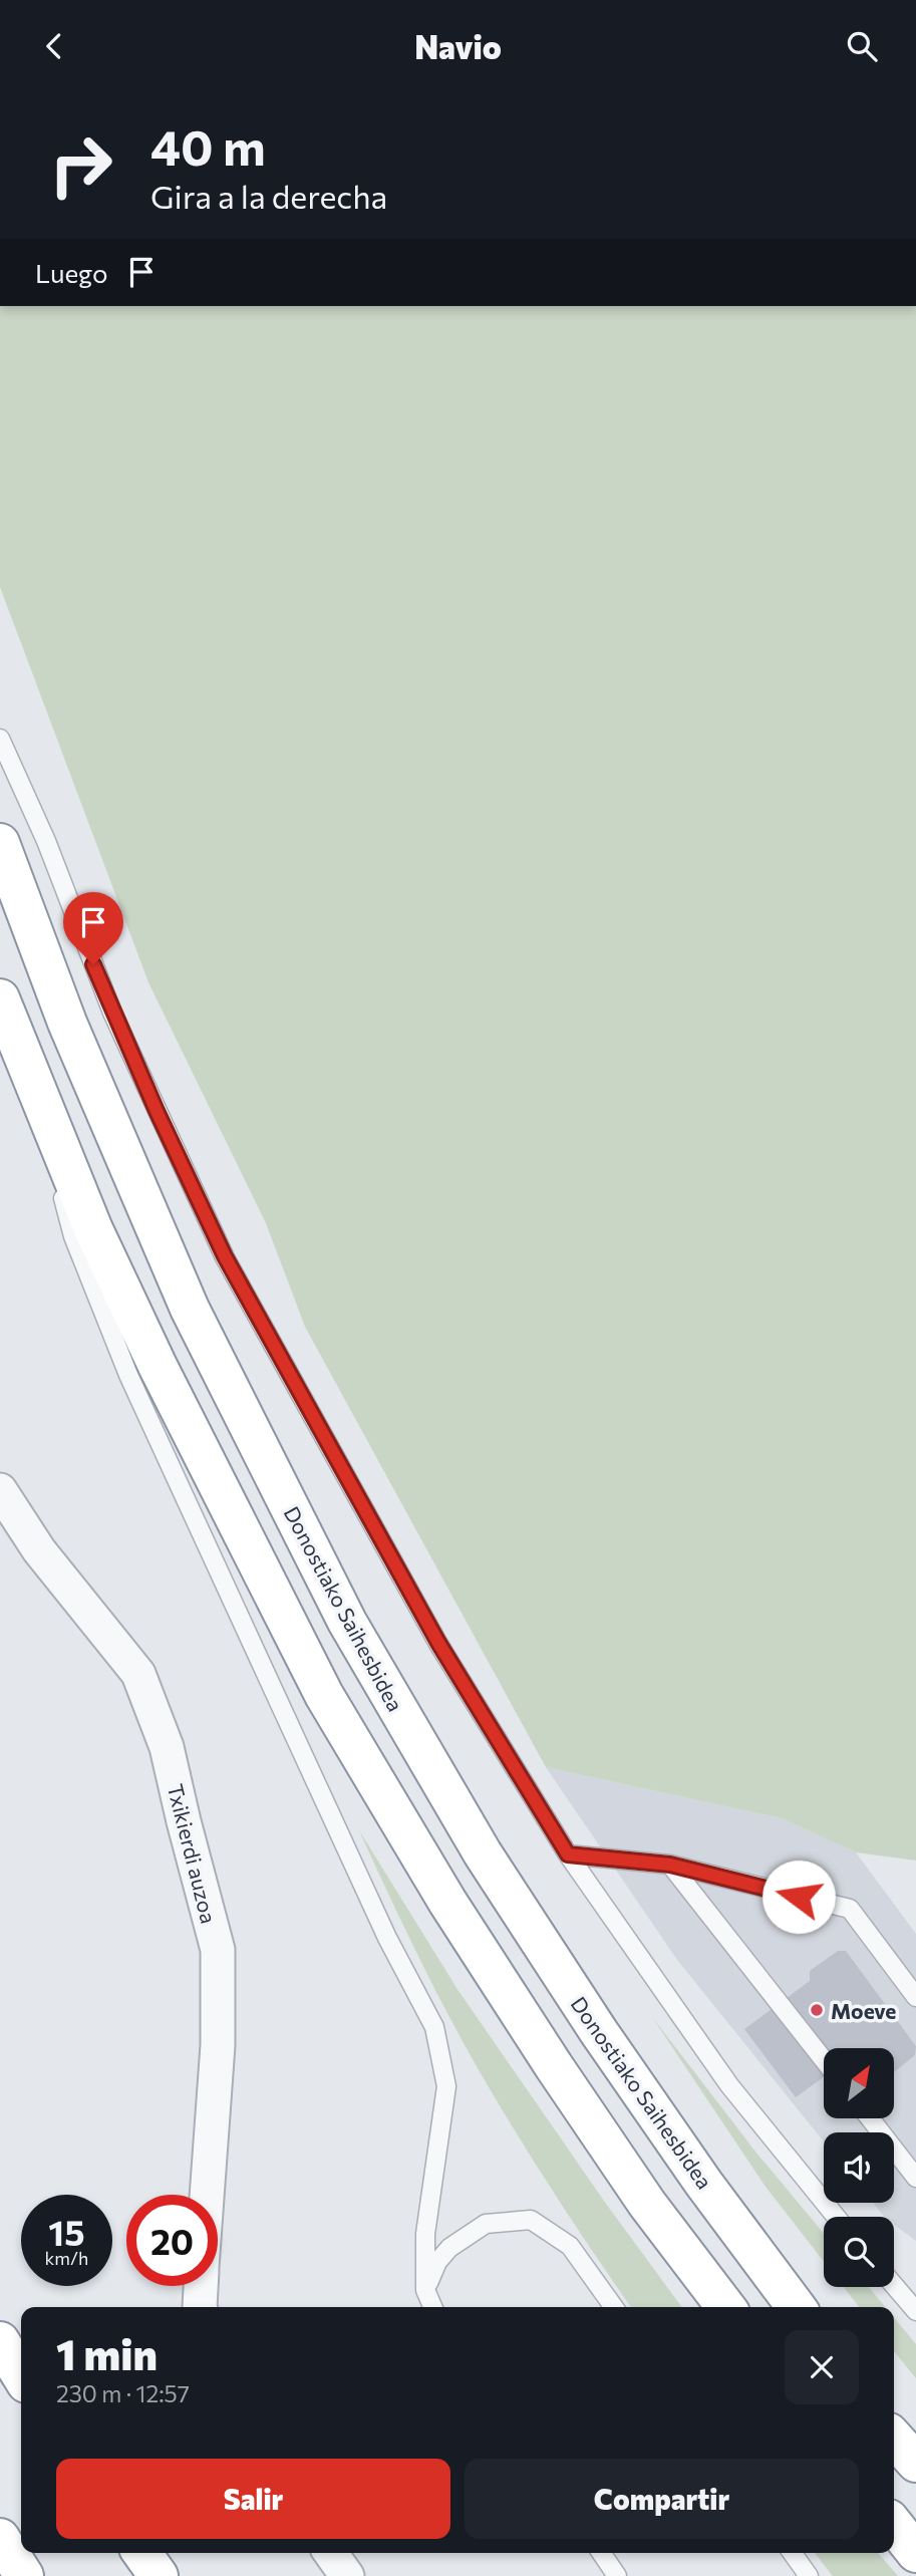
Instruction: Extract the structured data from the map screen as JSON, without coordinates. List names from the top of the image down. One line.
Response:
{"streets":{"highway":["Donostiako Saihesbidea"],"street":["Txikierdi auzoa"]},"places":["Moeve"],"north":"top right","page":{"header":"Navio","turn":["40 m","Gira a la derecha"],"then":"Luego","speed":"15 km/h","limit":"20","heading":["1 min","230 m · 12:57"],"buttons":["Salir","Compartir"]}}
